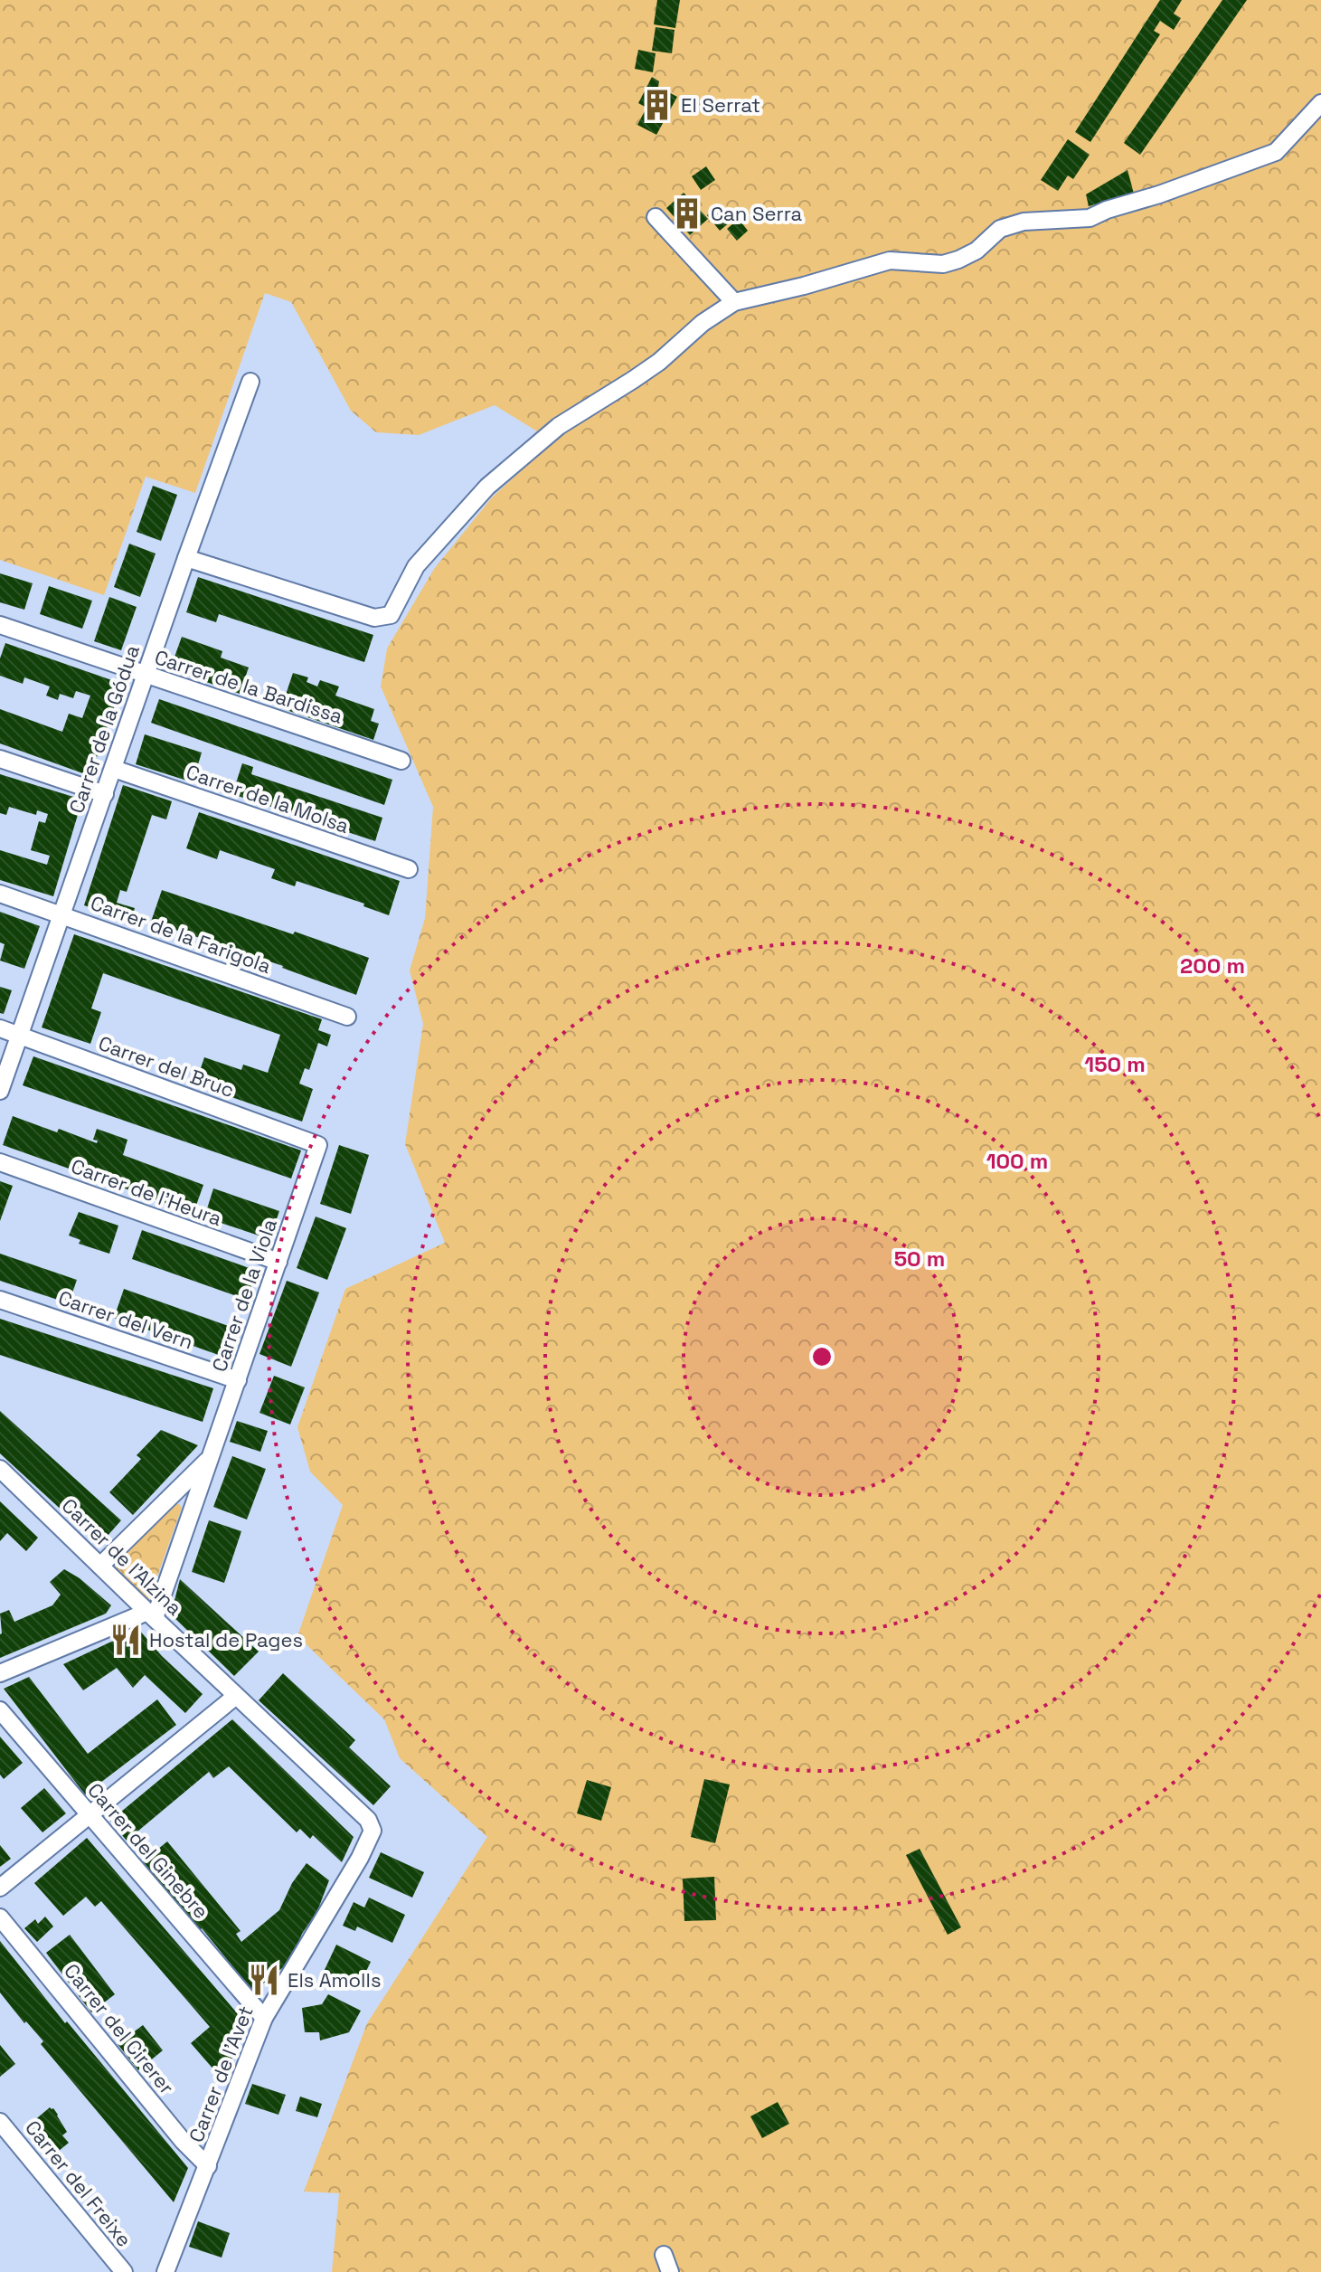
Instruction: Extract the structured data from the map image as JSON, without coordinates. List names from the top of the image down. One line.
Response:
{"streets":{"street":["Carrer de la Bardissa","Carrer de la Gódua","Carrer de la Molsa","Carrer de la Farigola","Carrer del Bruc","Carrer de l'Heura","Carrer de la Viola","Carrer del Vern","Carrer de l'Alzina","Carrer del Ginebre","Carrer del Cirerer","Carrer de l'Avet","Carrer del Freixe"]},"crossings":[["Carrer de la Bardissa","Carrer de la Gódua"],["Carrer de la Gódua","Carrer de la Molsa"],["Carrer de la Gódua","Carrer de la Farigola"],["Carrer de la Gódua","Carrer del Bruc"],["Carrer del Bruc","Carrer de la Viola"],["Carrer de l'Heura","Carrer de la Viola"],["Carrer de la Viola","Carrer del Vern"],["Carrer de la Viola","Carrer de l'Alzina"],["Carrer de l'Alzina","Carrer de l'Avet"],["Carrer del Ginebre","Carrer de l'Avet"],["Carrer del Cirerer","Carrer de l'Avet"]],"places":{"building":["El Serrat","Can Serra"],"restaurant":["Hostal de Pages","Els Amolls"]},"rings":["200 m","150 m","100 m","50 m"]}
